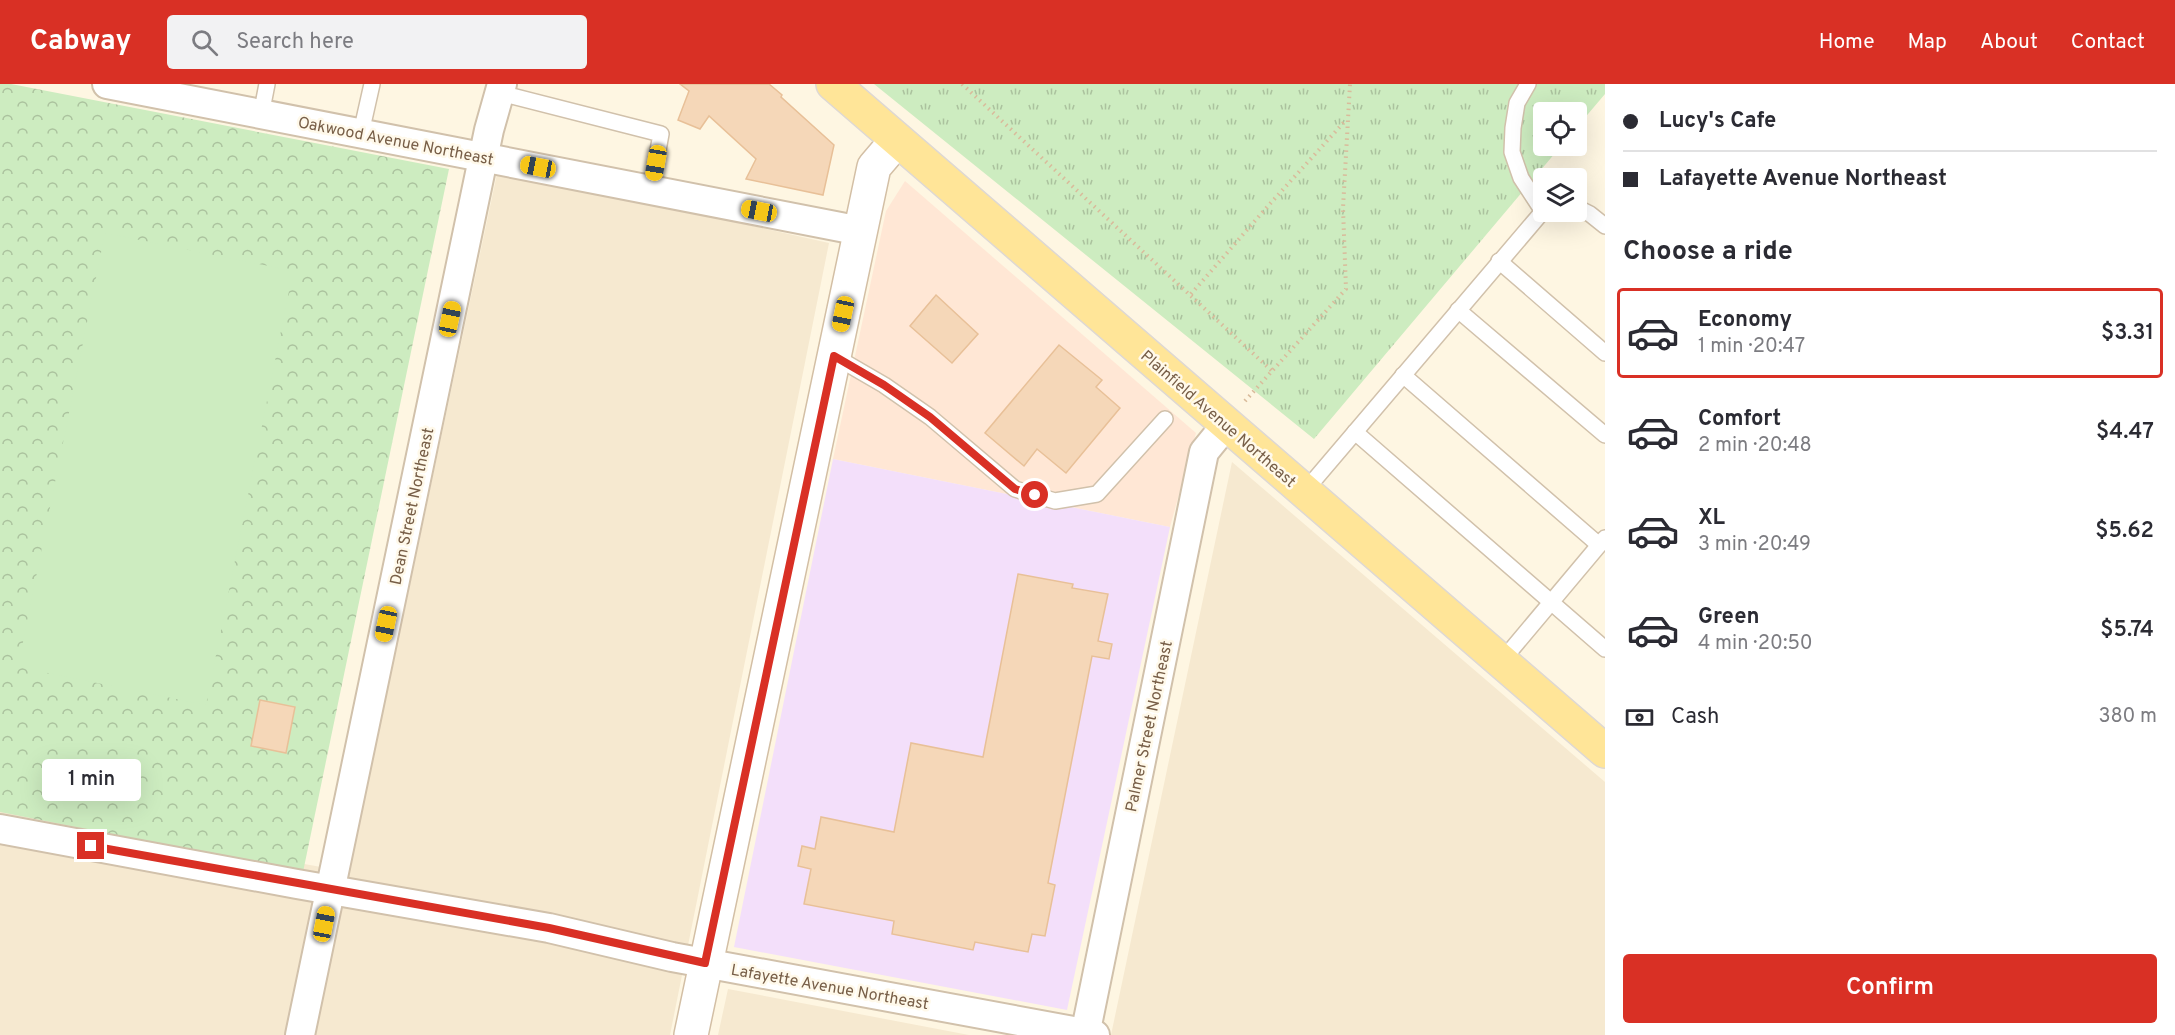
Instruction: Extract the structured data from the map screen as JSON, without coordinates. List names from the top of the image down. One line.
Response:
{"streets":{"main road":["Plainfield Avenue Northeast"],"street":["Oakwood Avenue Northeast","Dean Street Northeast","Palmer Street Northeast","Lafayette Avenue Northeast"]},"crossings":[["Oakwood Avenue Northeast","Dean Street Northeast"],["Plainfield Avenue Northeast","Palmer Street Northeast"],["Dean Street Northeast","Lafayette Avenue Northeast"],["Palmer Street Northeast","Lafayette Avenue Northeast"]],"page":{"header":"Cabway","search":"Search here","nav":["Home","Map","About","Contact"],"banner":["Lucy's Cafe","Lafayette Avenue Northeast"],"heading":"Choose a ride","list":[{"name":"Economy","note":"1 min · 20:47","value":"$3.31"},{"name":"Comfort","note":"2 min · 20:48","value":"$4.47"},{"name":"XL","note":"3 min · 20:49","value":"$5.62"},{"name":"Green","note":"4 min · 20:50","value":"$5.74"}],"pay":["Cash","380 m"],"bubble":"1 min","buttons":"Confirm"}}
